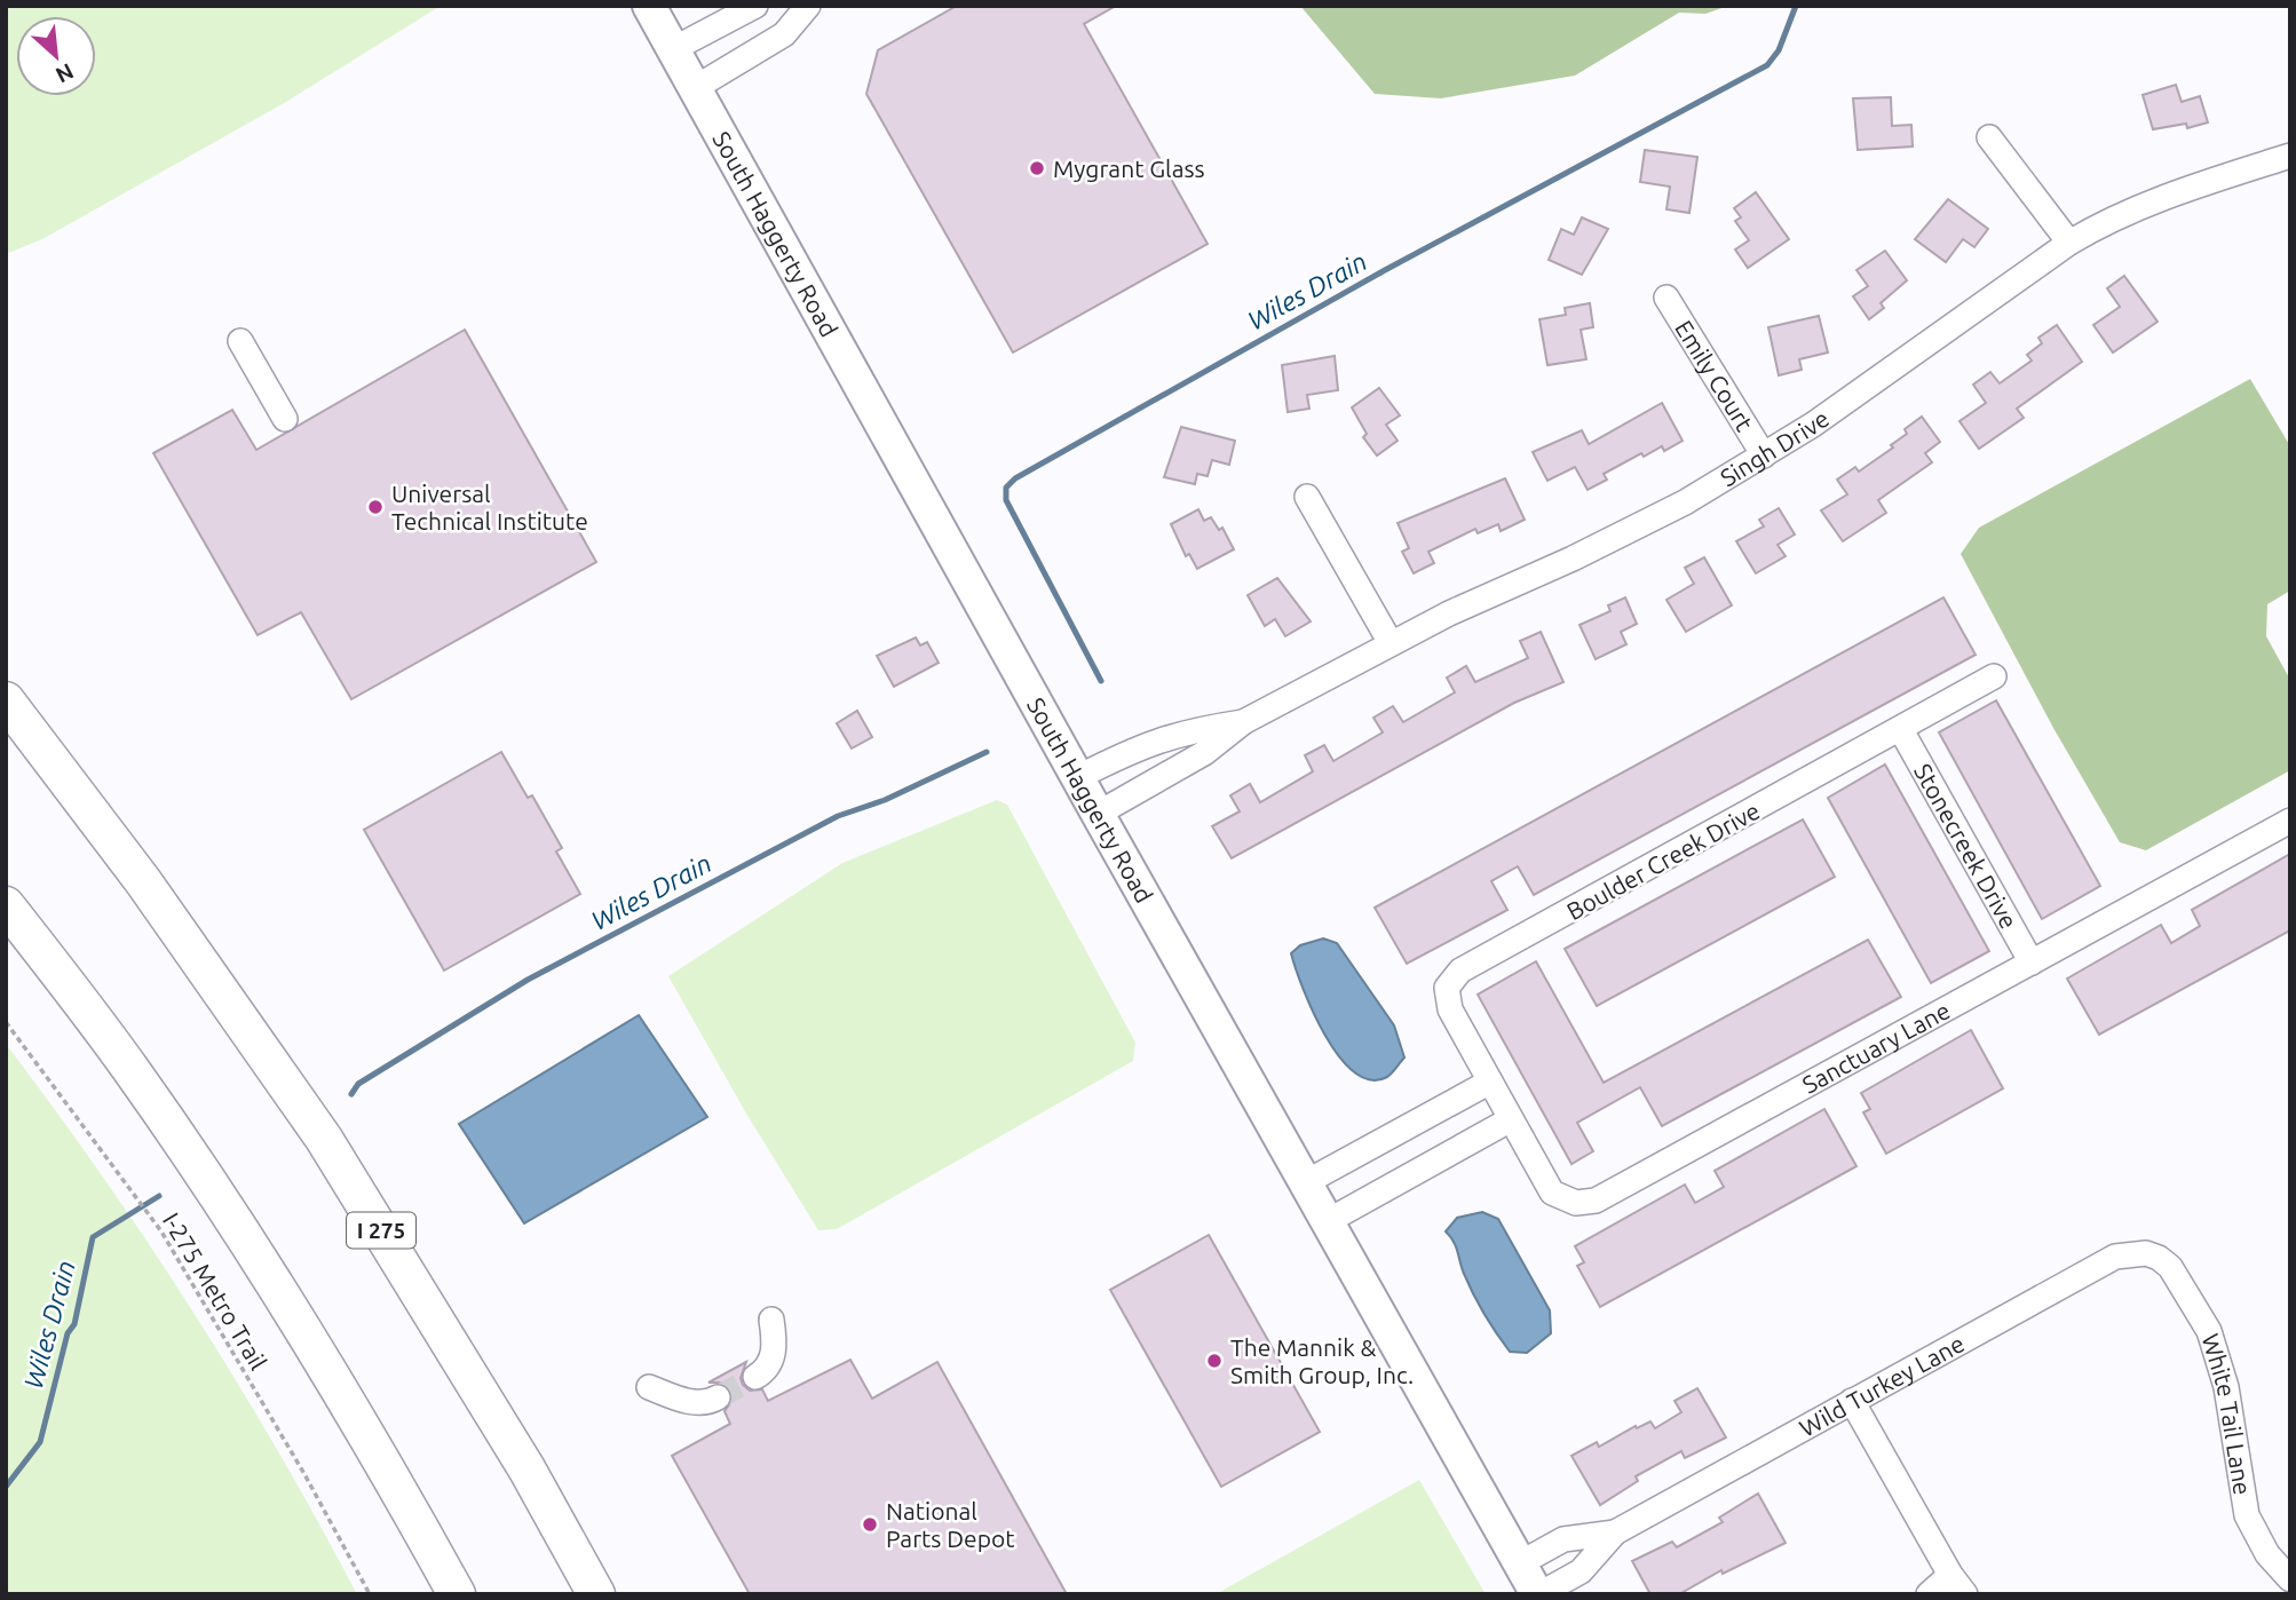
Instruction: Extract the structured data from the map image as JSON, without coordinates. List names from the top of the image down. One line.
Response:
{"streets":{"highway":["I 275"],"main road":["South Haggerty Road"],"street":["Emily Court","Singh Drive","Stonecreek Drive","Boulder Creek Drive","Sanctuary Lane","Wild Turkey Lane","White Tail Lane"],"path":["I-275 Metro Trail"]},"crossings":[["South Haggerty Road","Singh Drive"],["South Haggerty Road","Wild Turkey Lane"],["Emily Court","Singh Drive"],["Stonecreek Drive","Boulder Creek Drive"],["Stonecreek Drive","Sanctuary Lane"],["Boulder Creek Drive","Sanctuary Lane"],["Wild Turkey Lane","White Tail Lane"]],"water":["Wiles Drain"],"places":["Mygrant Glass","Universal Technical Institute","The Mannik & Smith Group, Inc.","National Parts Depot"],"north":"bottom right"}
